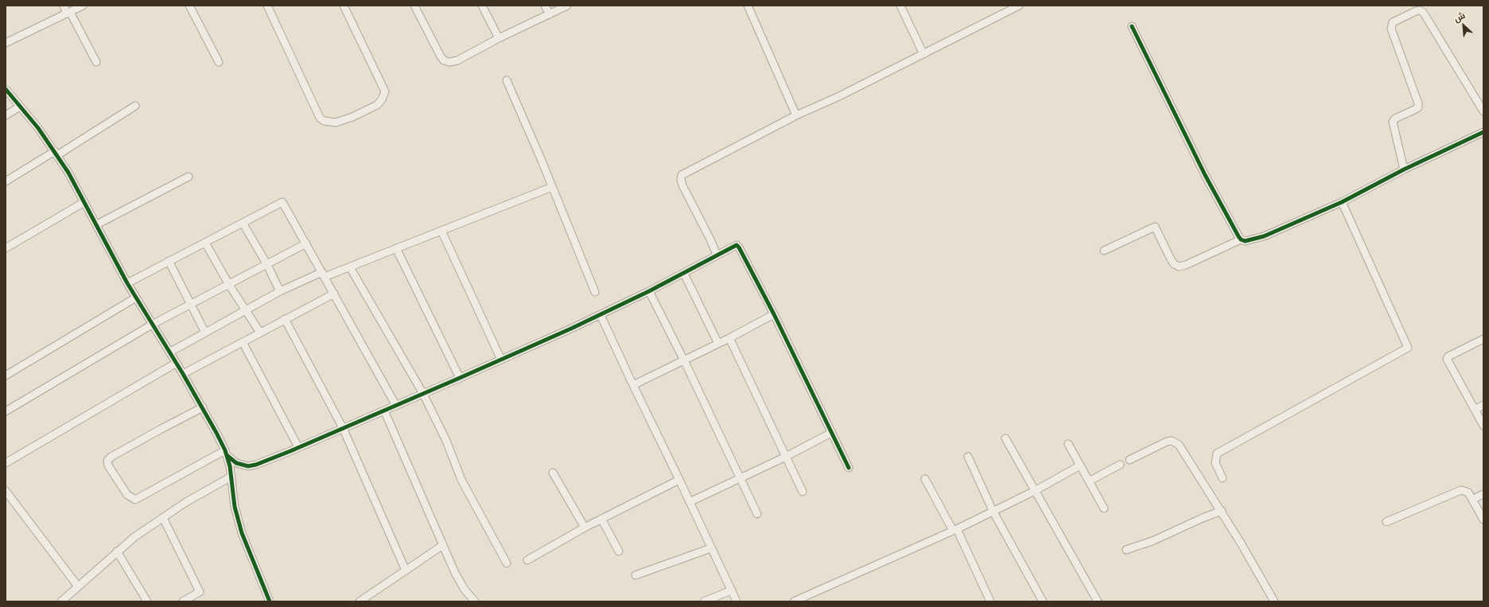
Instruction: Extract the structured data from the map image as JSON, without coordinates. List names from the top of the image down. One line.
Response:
{"north":"top left"}
